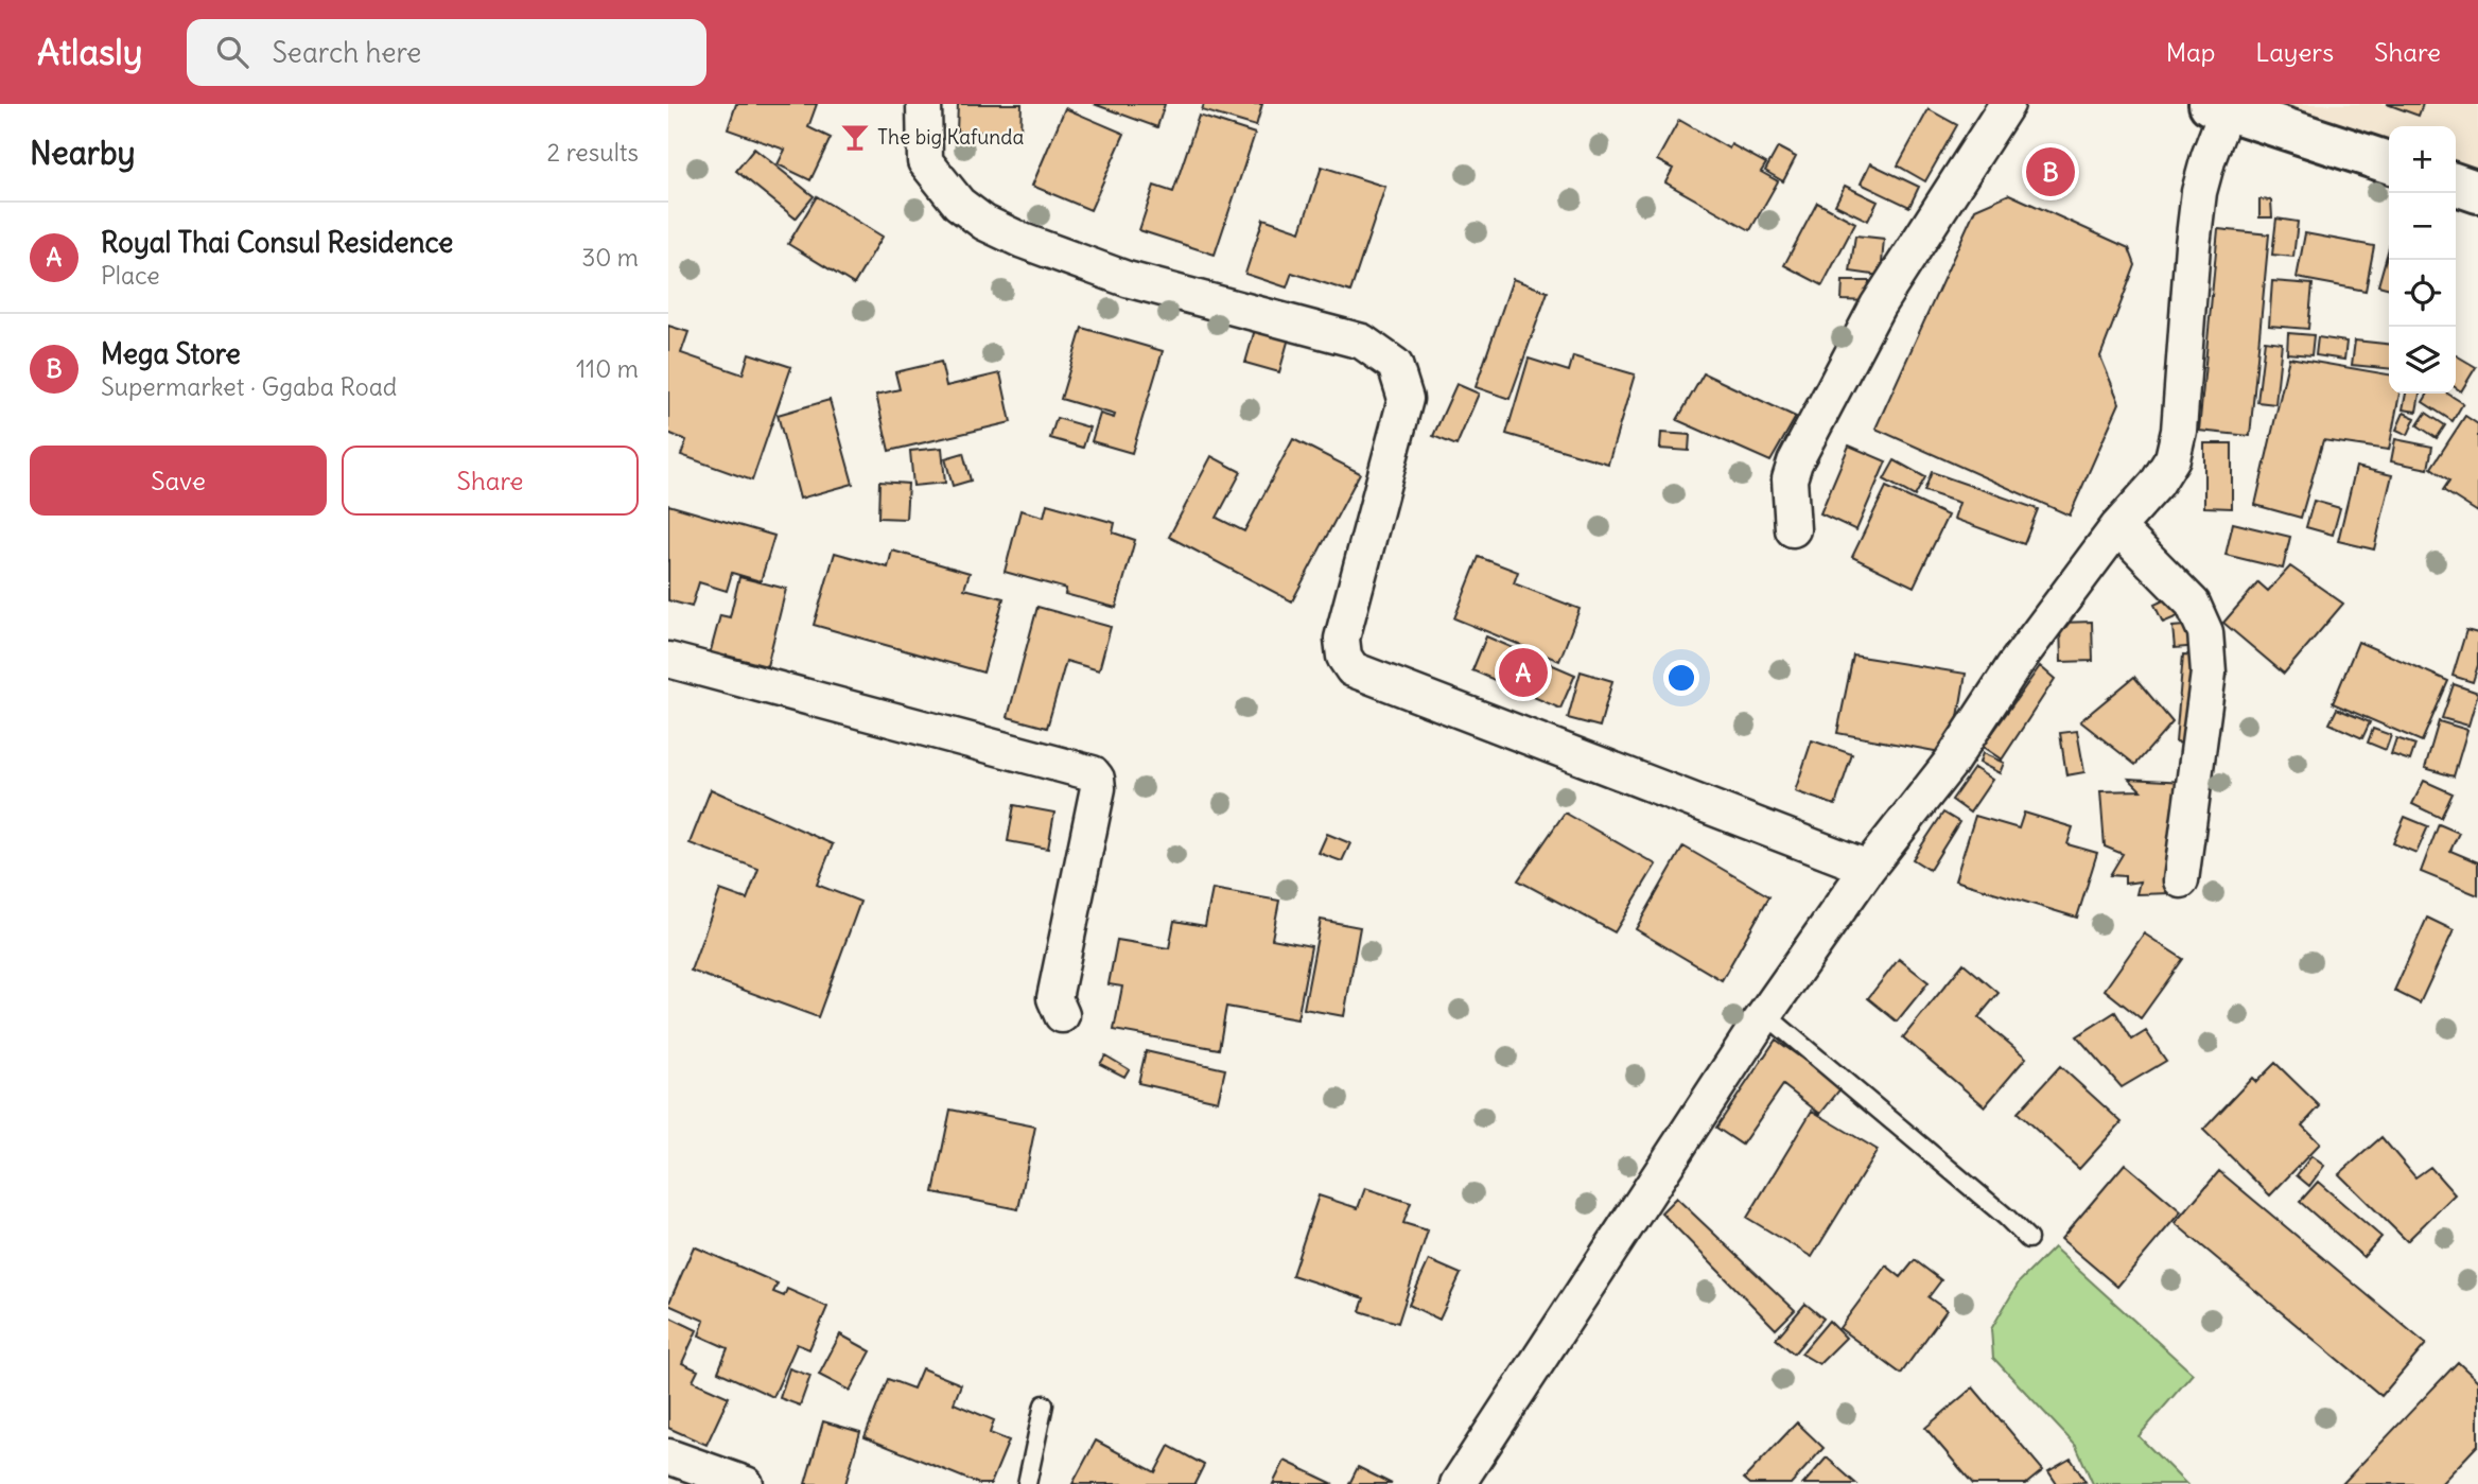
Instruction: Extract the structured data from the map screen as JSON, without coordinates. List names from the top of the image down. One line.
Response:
{"places":{"bar":["The big Kafunda"]},"page":{"header":"Atlasly","search":"Search here","nav":["Map","Layers","Share"],"heading":["Nearby","2 results"],"map_buttons":["+","−"],"pins":["B","A"],"list":[{"mark":"A","name":"Royal Thai Consul Residence","note":"Place","value":"30 m"},{"mark":"B","name":"Mega Store","note":"Supermarket · Ggaba Road","value":"110 m"}],"buttons":["Save","Share"]}}
